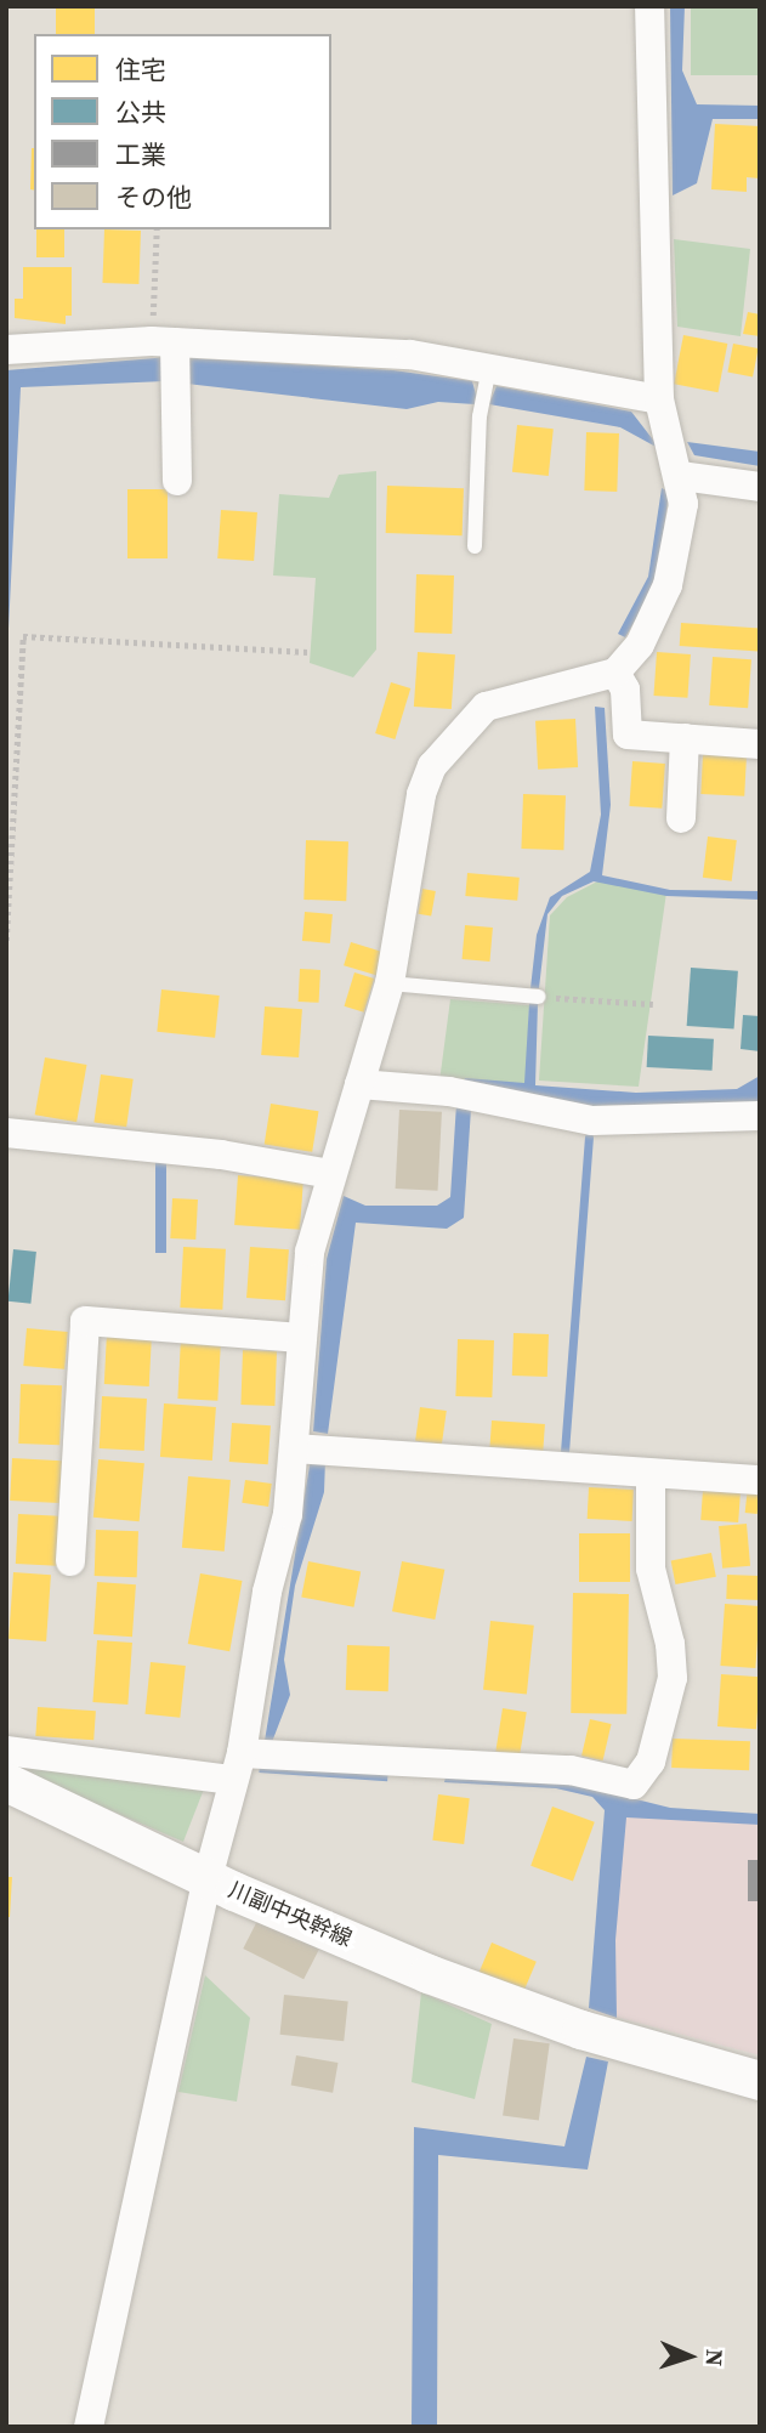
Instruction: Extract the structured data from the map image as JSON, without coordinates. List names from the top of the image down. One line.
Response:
{"streets":{"street":["川副中央幹線"]},"legend":["住宅","公共","工業","その他"],"north":"right"}
